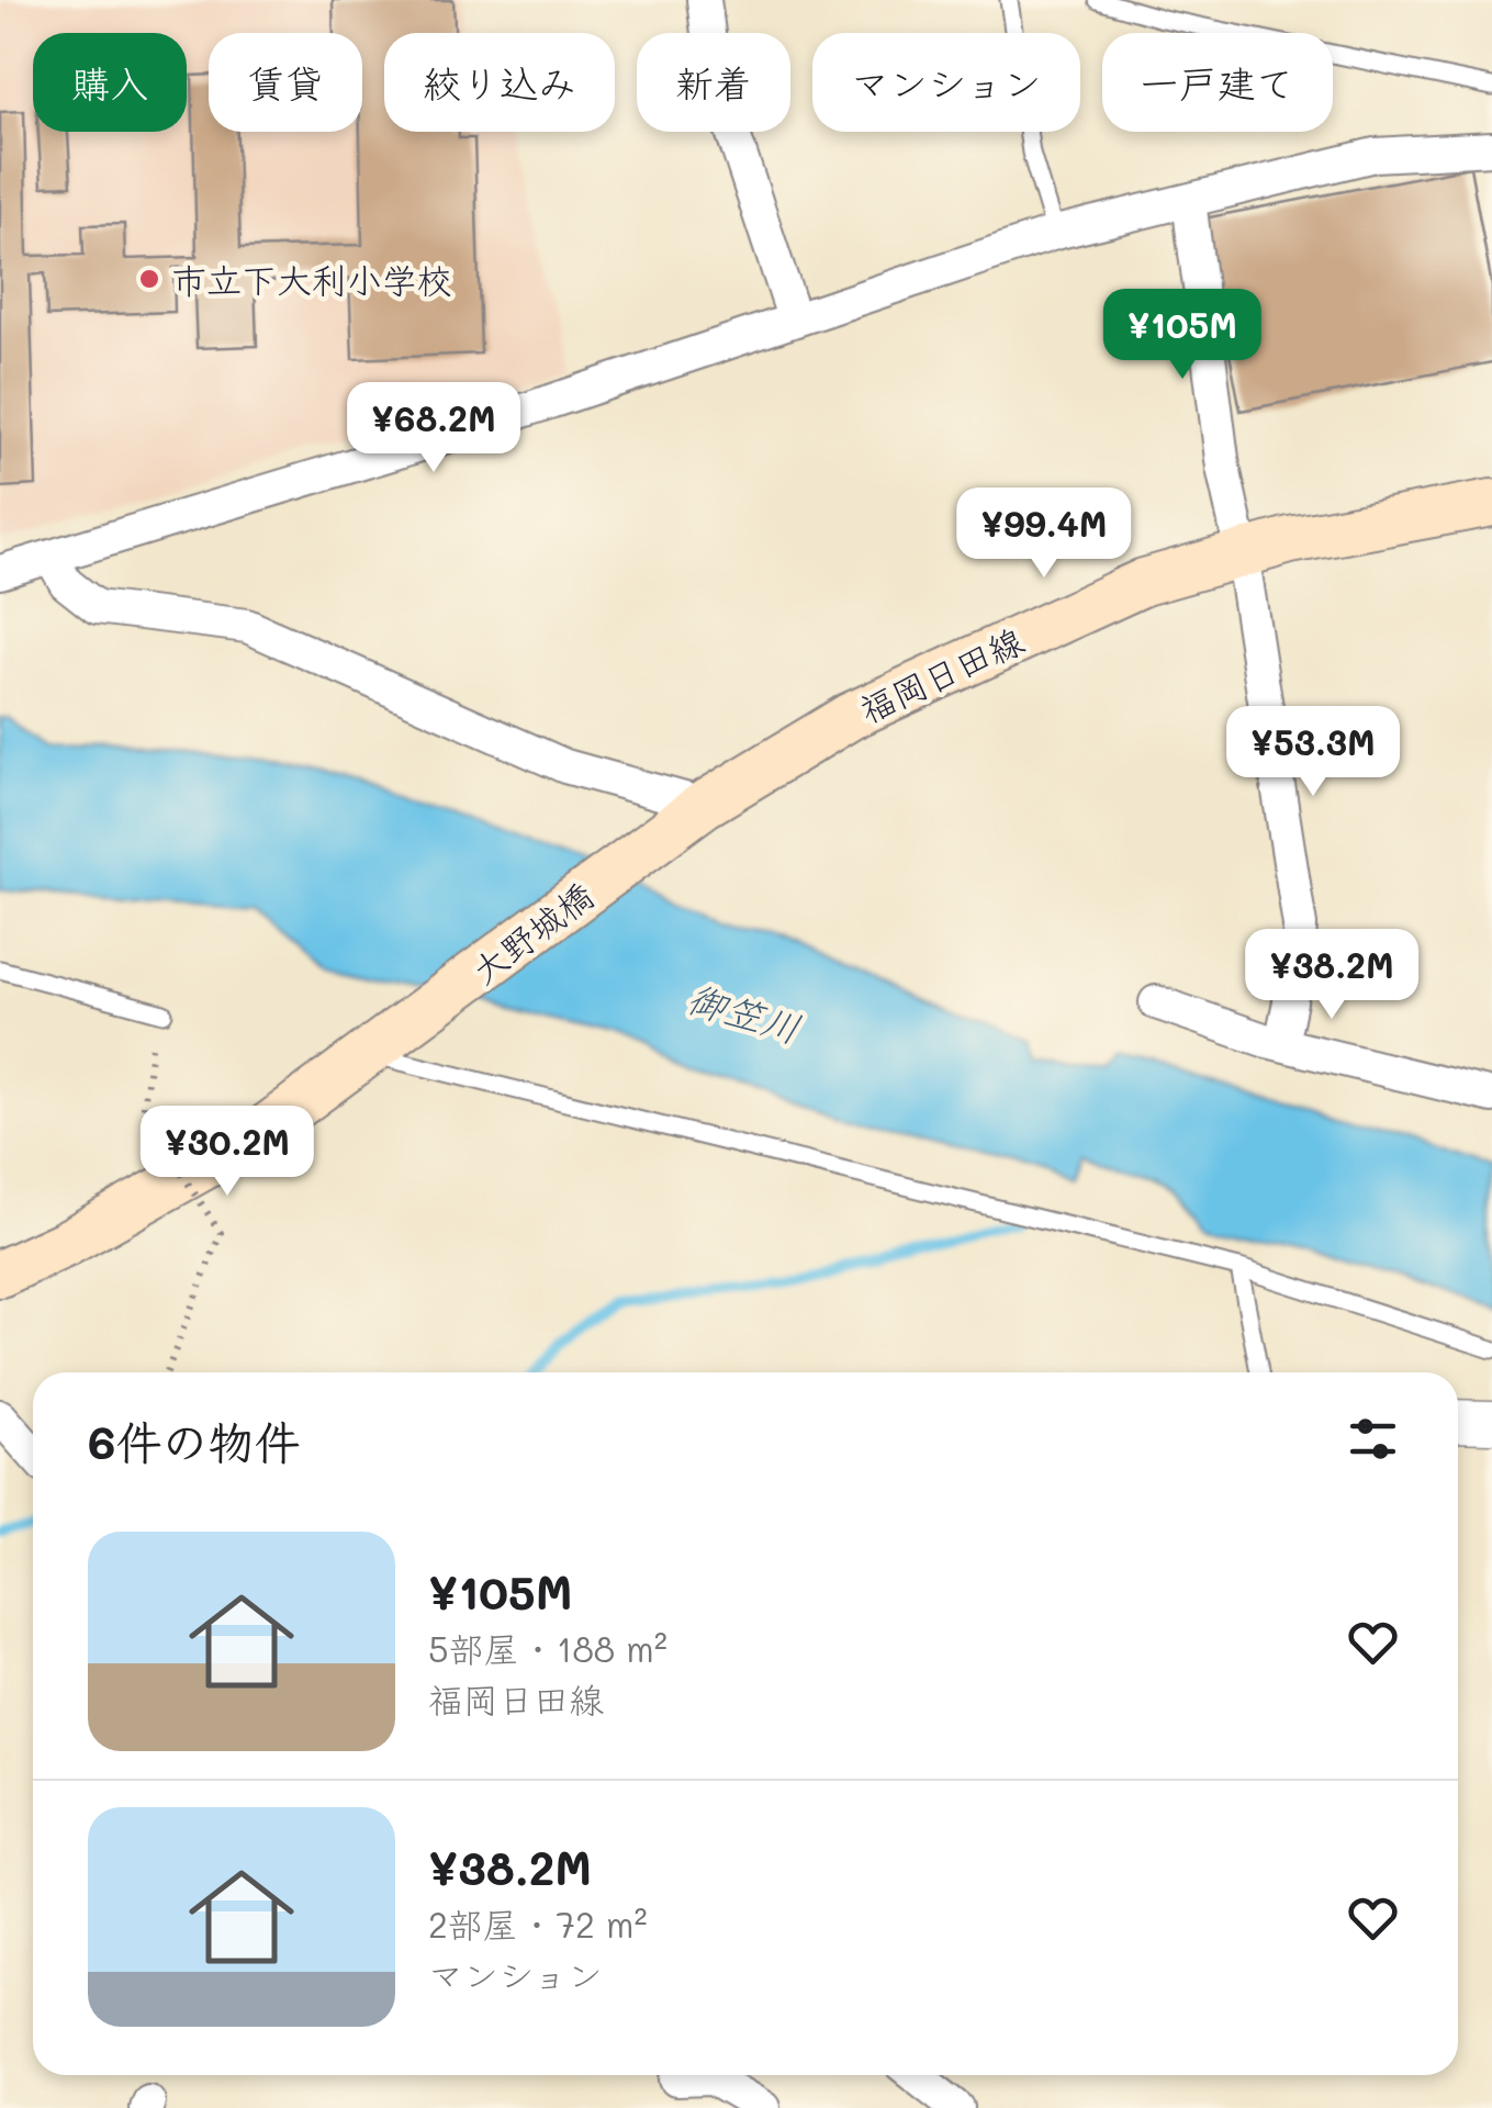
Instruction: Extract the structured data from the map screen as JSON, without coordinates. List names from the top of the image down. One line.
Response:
{"streets":{"main road":["福岡日田線","大野城橋"]},"crossings":[["福岡日田線","大野城橋"]],"water":["御笠川"],"places":["市立下大利小学校"],"page":{"chip":["購入","賃貸","絞り込み","新着","マンション","一戸建て"],"price":["¥105M","¥68.2M","¥99.4M","¥53.3M","¥38.2M","¥30.2M"],"heading":"6件の物件","list":[{"name":"¥105M","note":"5部屋 · 188 m² · 福岡日田線"},{"name":"¥38.2M","note":"2部屋 · 72 m² · マンション"}]}}
